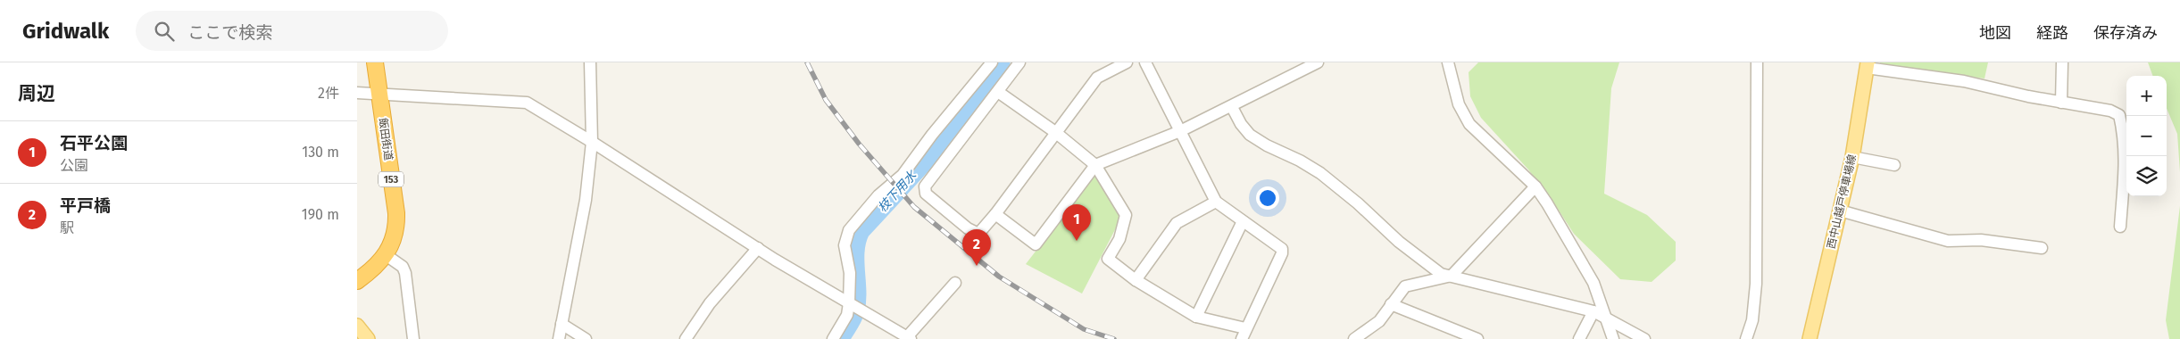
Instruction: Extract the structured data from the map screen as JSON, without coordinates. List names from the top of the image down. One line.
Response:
{"streets":{"highway":["飯田街道","153"],"main road":["西中山越戸停車場線"]},"water":["枝下用水"],"page":{"header":"Gridwalk","search":"ここで検索","nav":["地図","経路","保存済み"],"heading":["周辺","2件"],"map_buttons":["+","−"],"list":[{"mark":"1","name":"石平公園","note":"公園","value":"130 m"},{"mark":"2","name":"平戸橋","note":"駅","value":"190 m"}],"pins":["1","2"]}}
